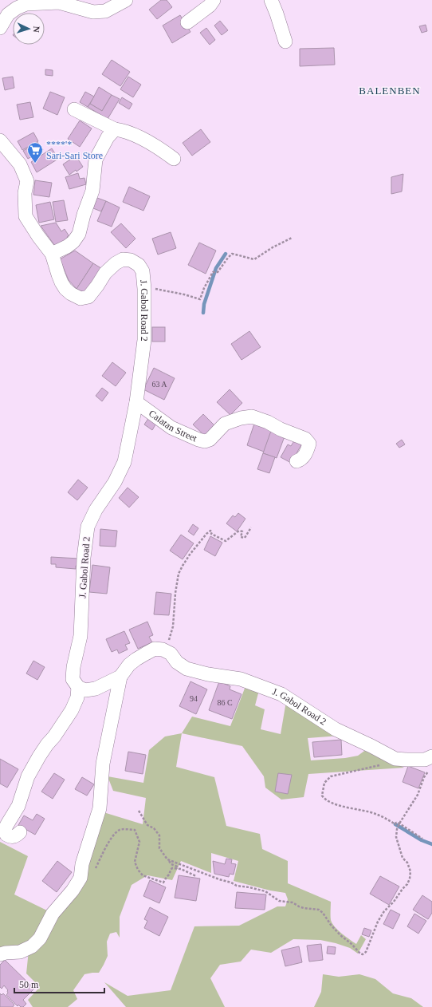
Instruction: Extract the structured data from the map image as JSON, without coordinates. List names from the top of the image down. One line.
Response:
{"streets":{"street":["J. Gabol Road 2","Calatan Street"]},"crossings":[["J. Gabol Road 2","Calatan Street"]],"districts":["BALENBEN"],"places":{"supermarket":["****'* Sari-Sari Store"]},"house_numbers":["63 A","94","86 C"],"scale_bar":"50 m","north":"right"}
